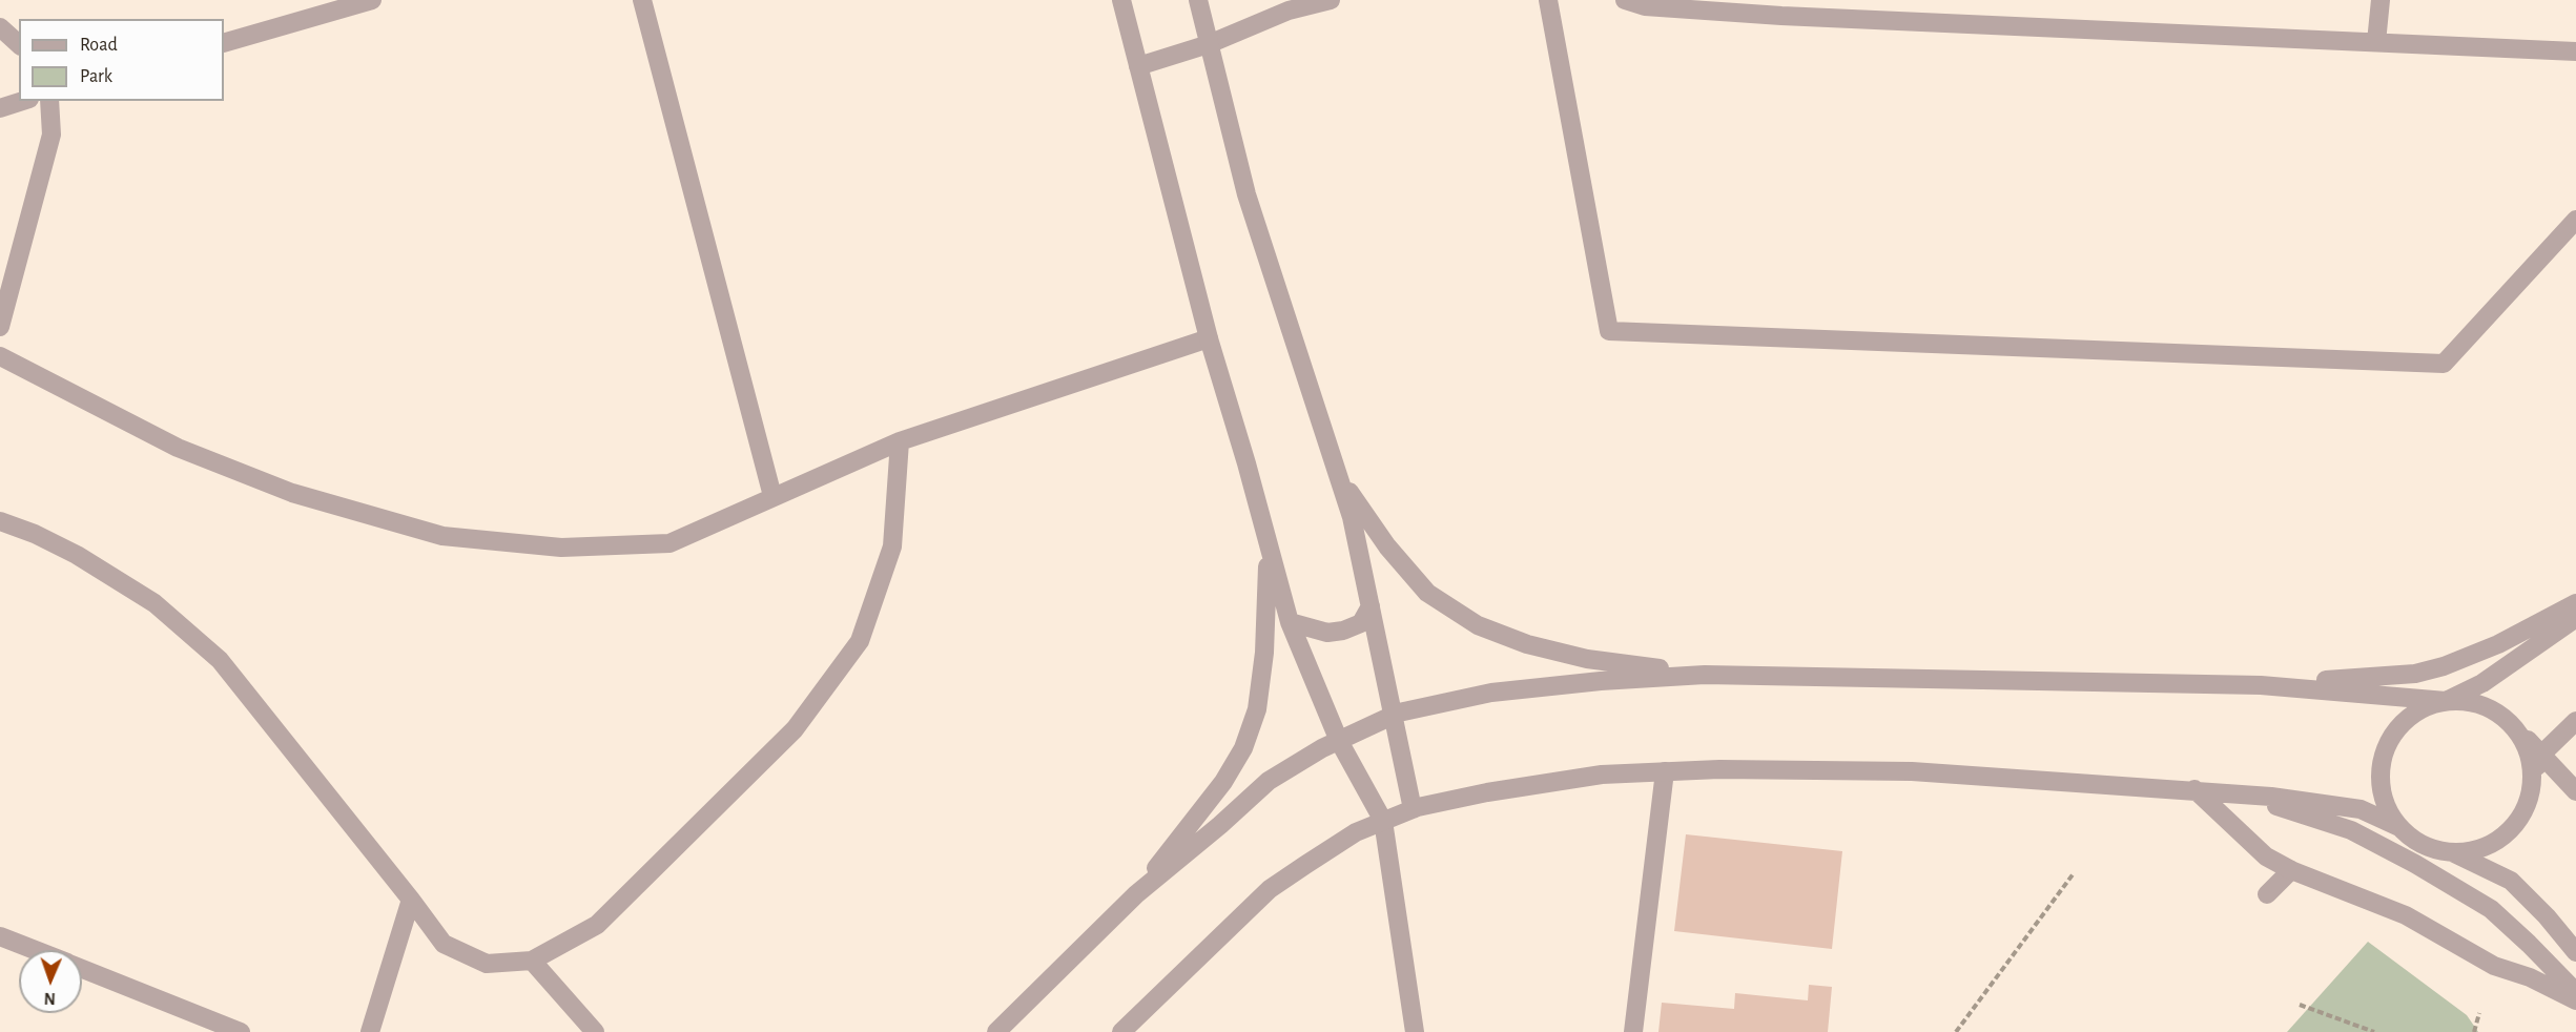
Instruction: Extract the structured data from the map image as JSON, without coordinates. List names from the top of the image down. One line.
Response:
{"legend":["Road","Park"],"north":"bottom"}
